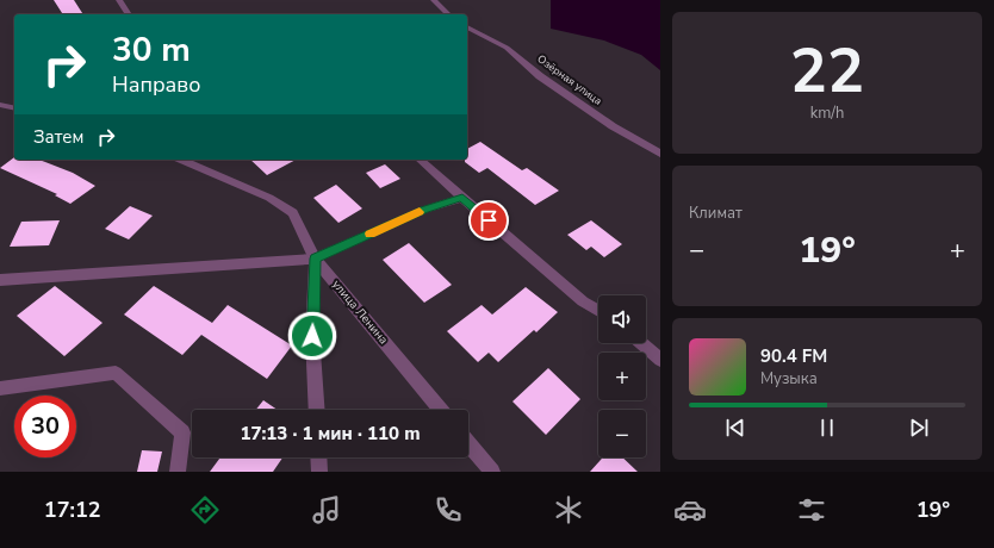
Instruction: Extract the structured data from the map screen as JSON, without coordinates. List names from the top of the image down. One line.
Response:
{"streets":{"street":["Озёрная улица","улица Ленина"]},"page":{"tile":[["22","km/h"],"Климат"],"turn":["30 m","Направо"],"then":"Затем","heat":["−","19°","+"],"map_buttons":["+","−"],"song":["90.4 FM","Музыка"],"limit":"30","trip":"17:13 · 1 мин · 110 m","tabs":["17:12","19°"]}}
